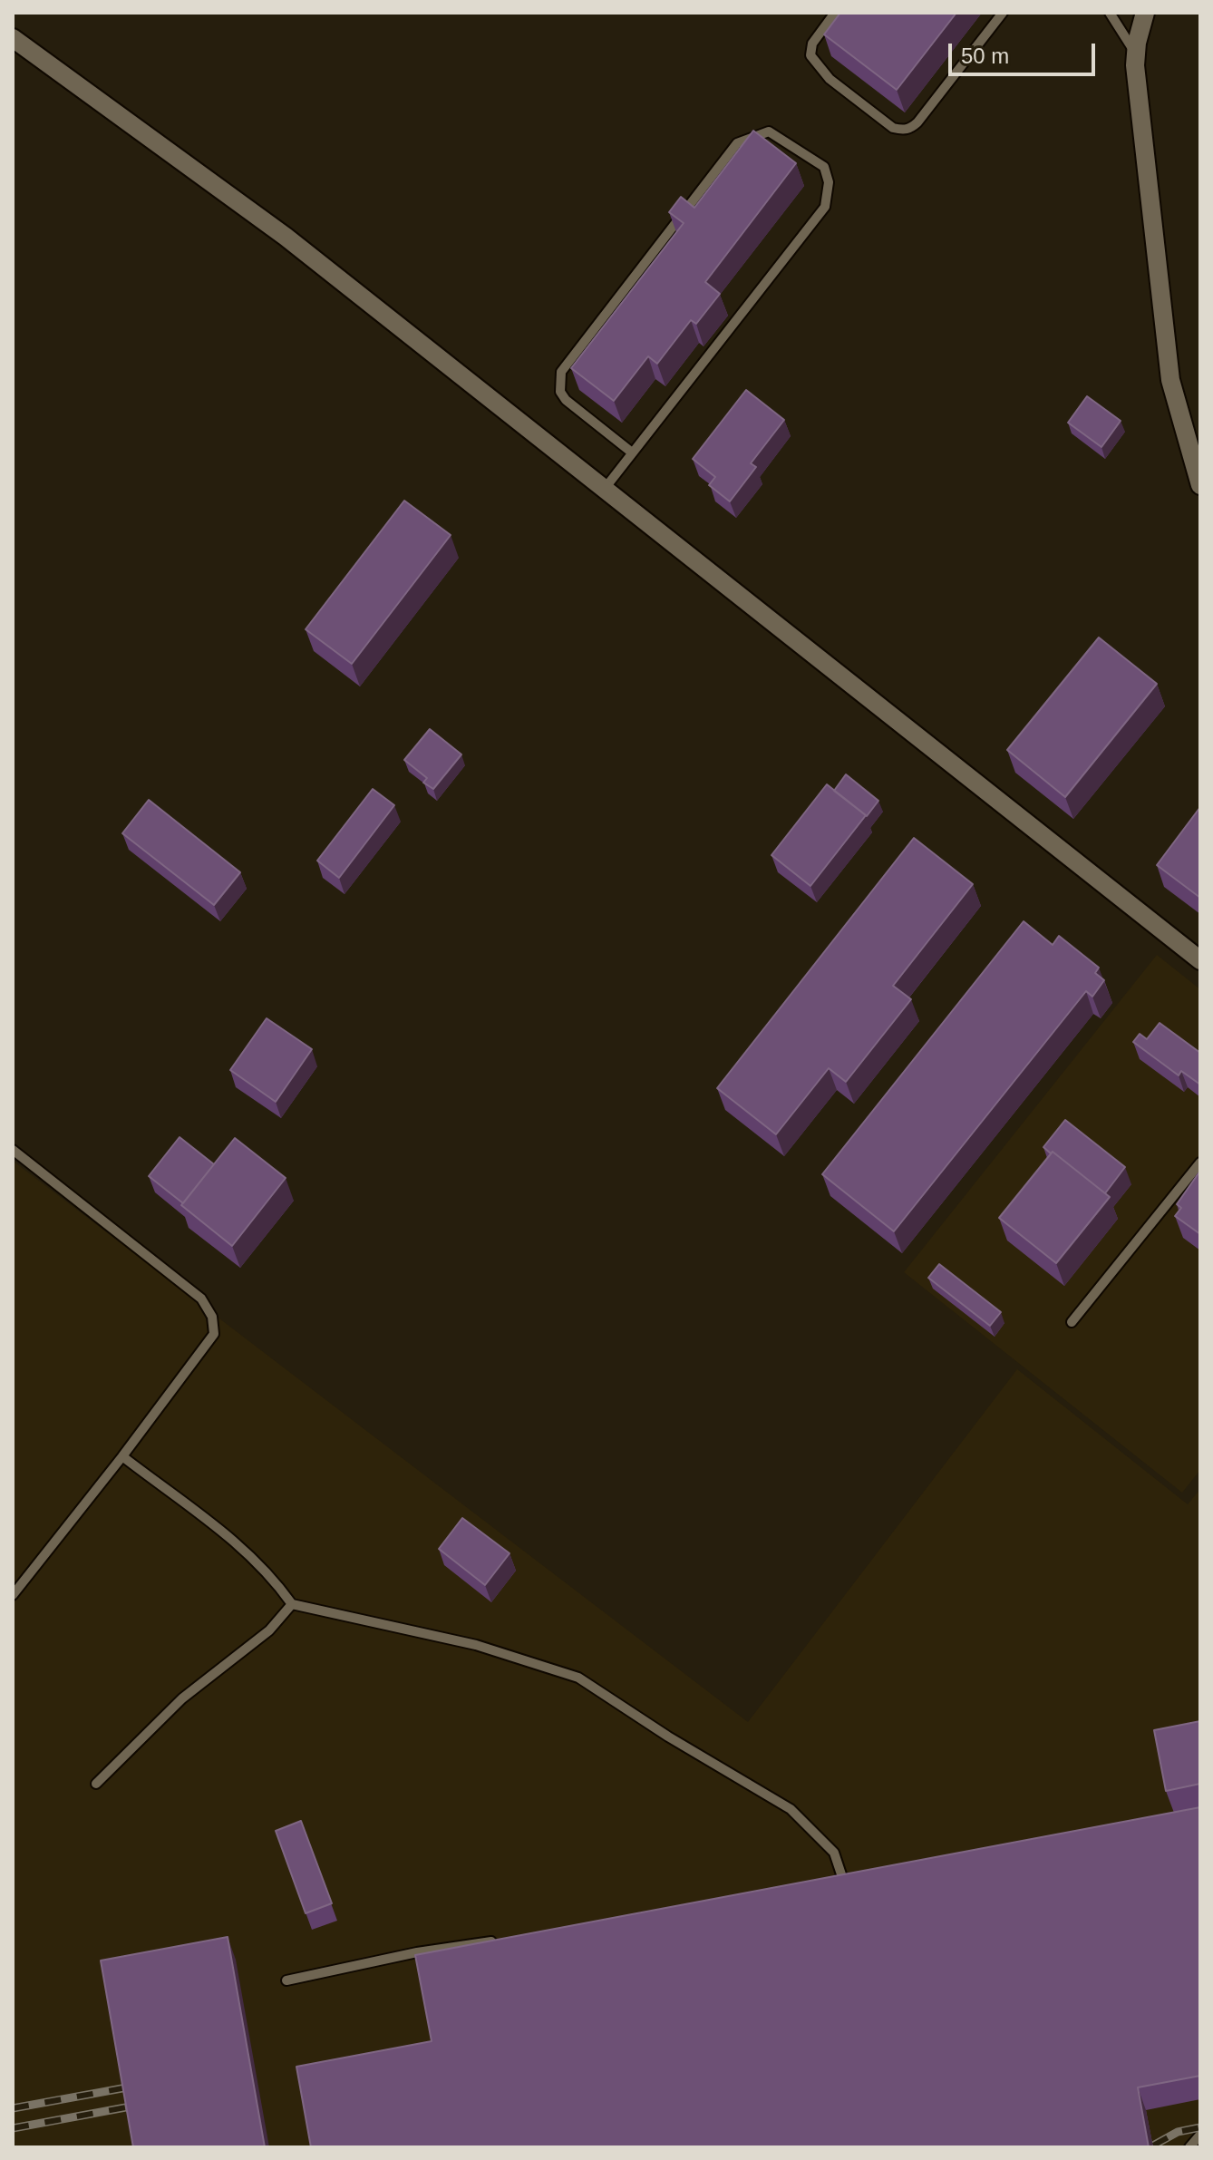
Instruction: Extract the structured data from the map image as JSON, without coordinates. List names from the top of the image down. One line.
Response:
{"scale_bar":"50 m"}
